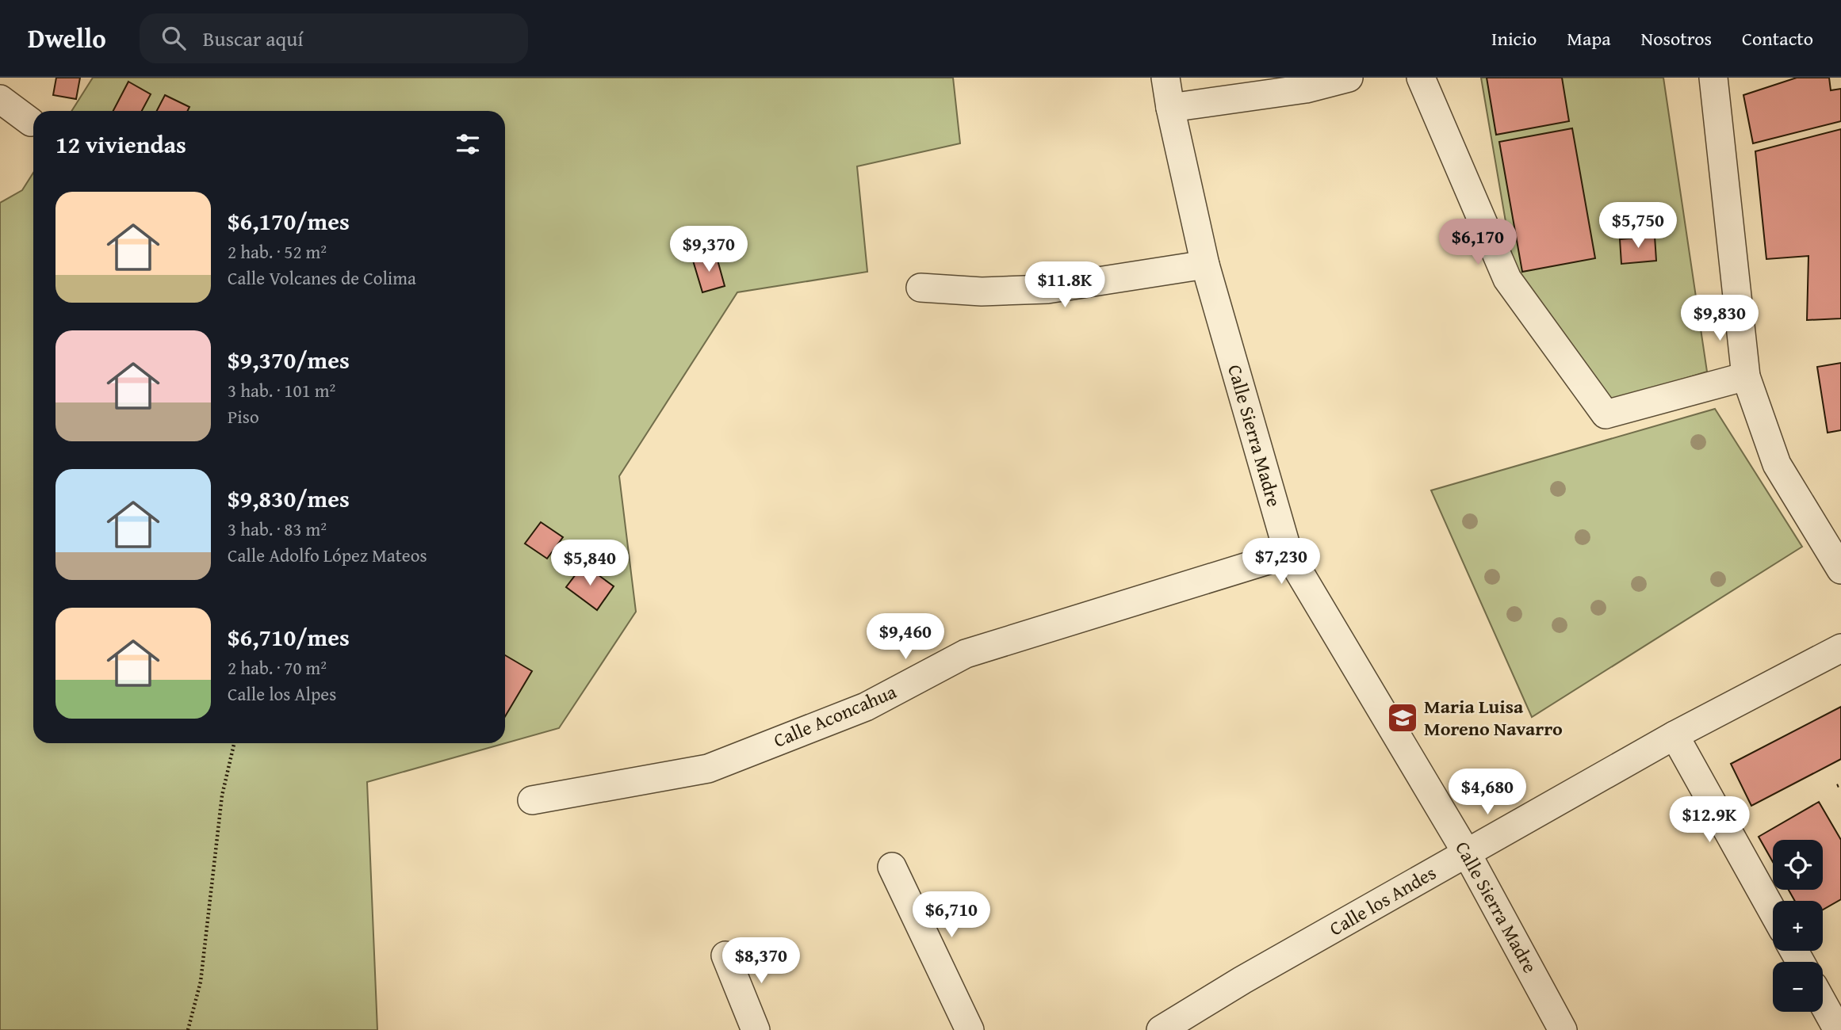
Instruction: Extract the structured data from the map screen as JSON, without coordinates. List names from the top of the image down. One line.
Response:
{"streets":{"street":["Calle Sierra Madre","Calle Aconcahua","Calle los Andes"]},"crossings":[["Calle Sierra Madre","Calle Aconcahua"],["Calle Sierra Madre","Calle los Andes"]],"places":{"school or university":["Maria Luisa Moreno Navarro"]},"page":{"header":"Dwello","search":"Buscar aquí","nav":["Inicio","Mapa","Nosotros","Contacto"],"heading":"12 viviendas","list":[{"name":"$6,170/mes","note":"2 hab. · 52 m² · Calle Volcanes de Colima"},{"name":"$9,370/mes","note":"3 hab. · 101 m² · Piso"},{"name":"$9,830/mes","note":"3 hab. · 83 m² · Calle Adolfo López Mateos"},{"name":"$6,710/mes","note":"2 hab. · 70 m² · Calle los Alpes"}],"price":["$5,750","$6,170","$9,370","$11.8K","$9,830","$7,230","$5,840","$9,460","$4,680","$12.9K","$6,710","$8,370"],"map_buttons":["+","−"]}}
